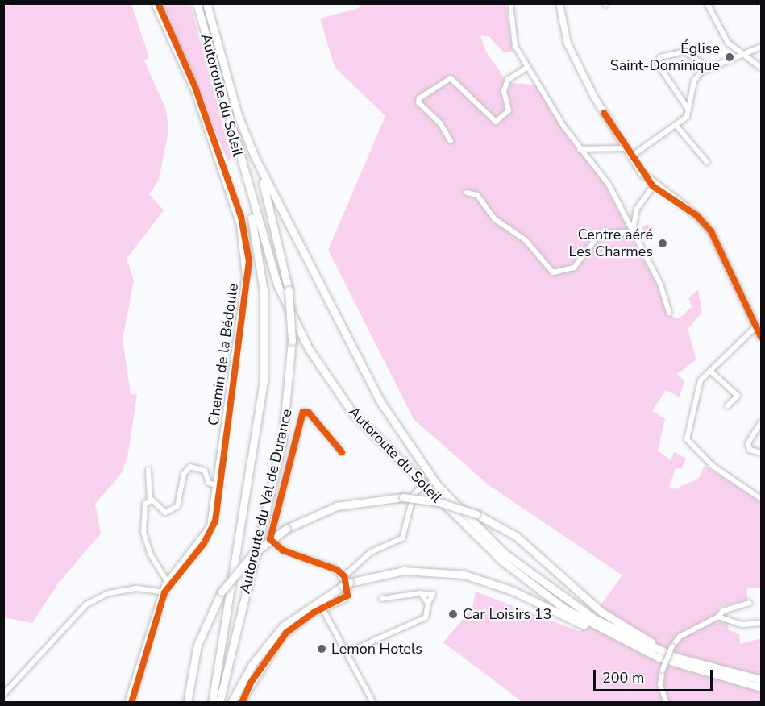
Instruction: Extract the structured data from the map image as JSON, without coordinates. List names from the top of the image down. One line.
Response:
{"streets":{"highway":["Autoroute du Soleil","Autoroute du Val de Durance"],"street":["Chemin de la Bédoule"]},"crossings":[["Autoroute du Soleil","Autoroute du Val de Durance"]],"places":["Église Saint-Dominique","Centre aéré Les Charmes","Car Loisirs 13","Lemon Hotels"],"scale_bar":"200 m"}
